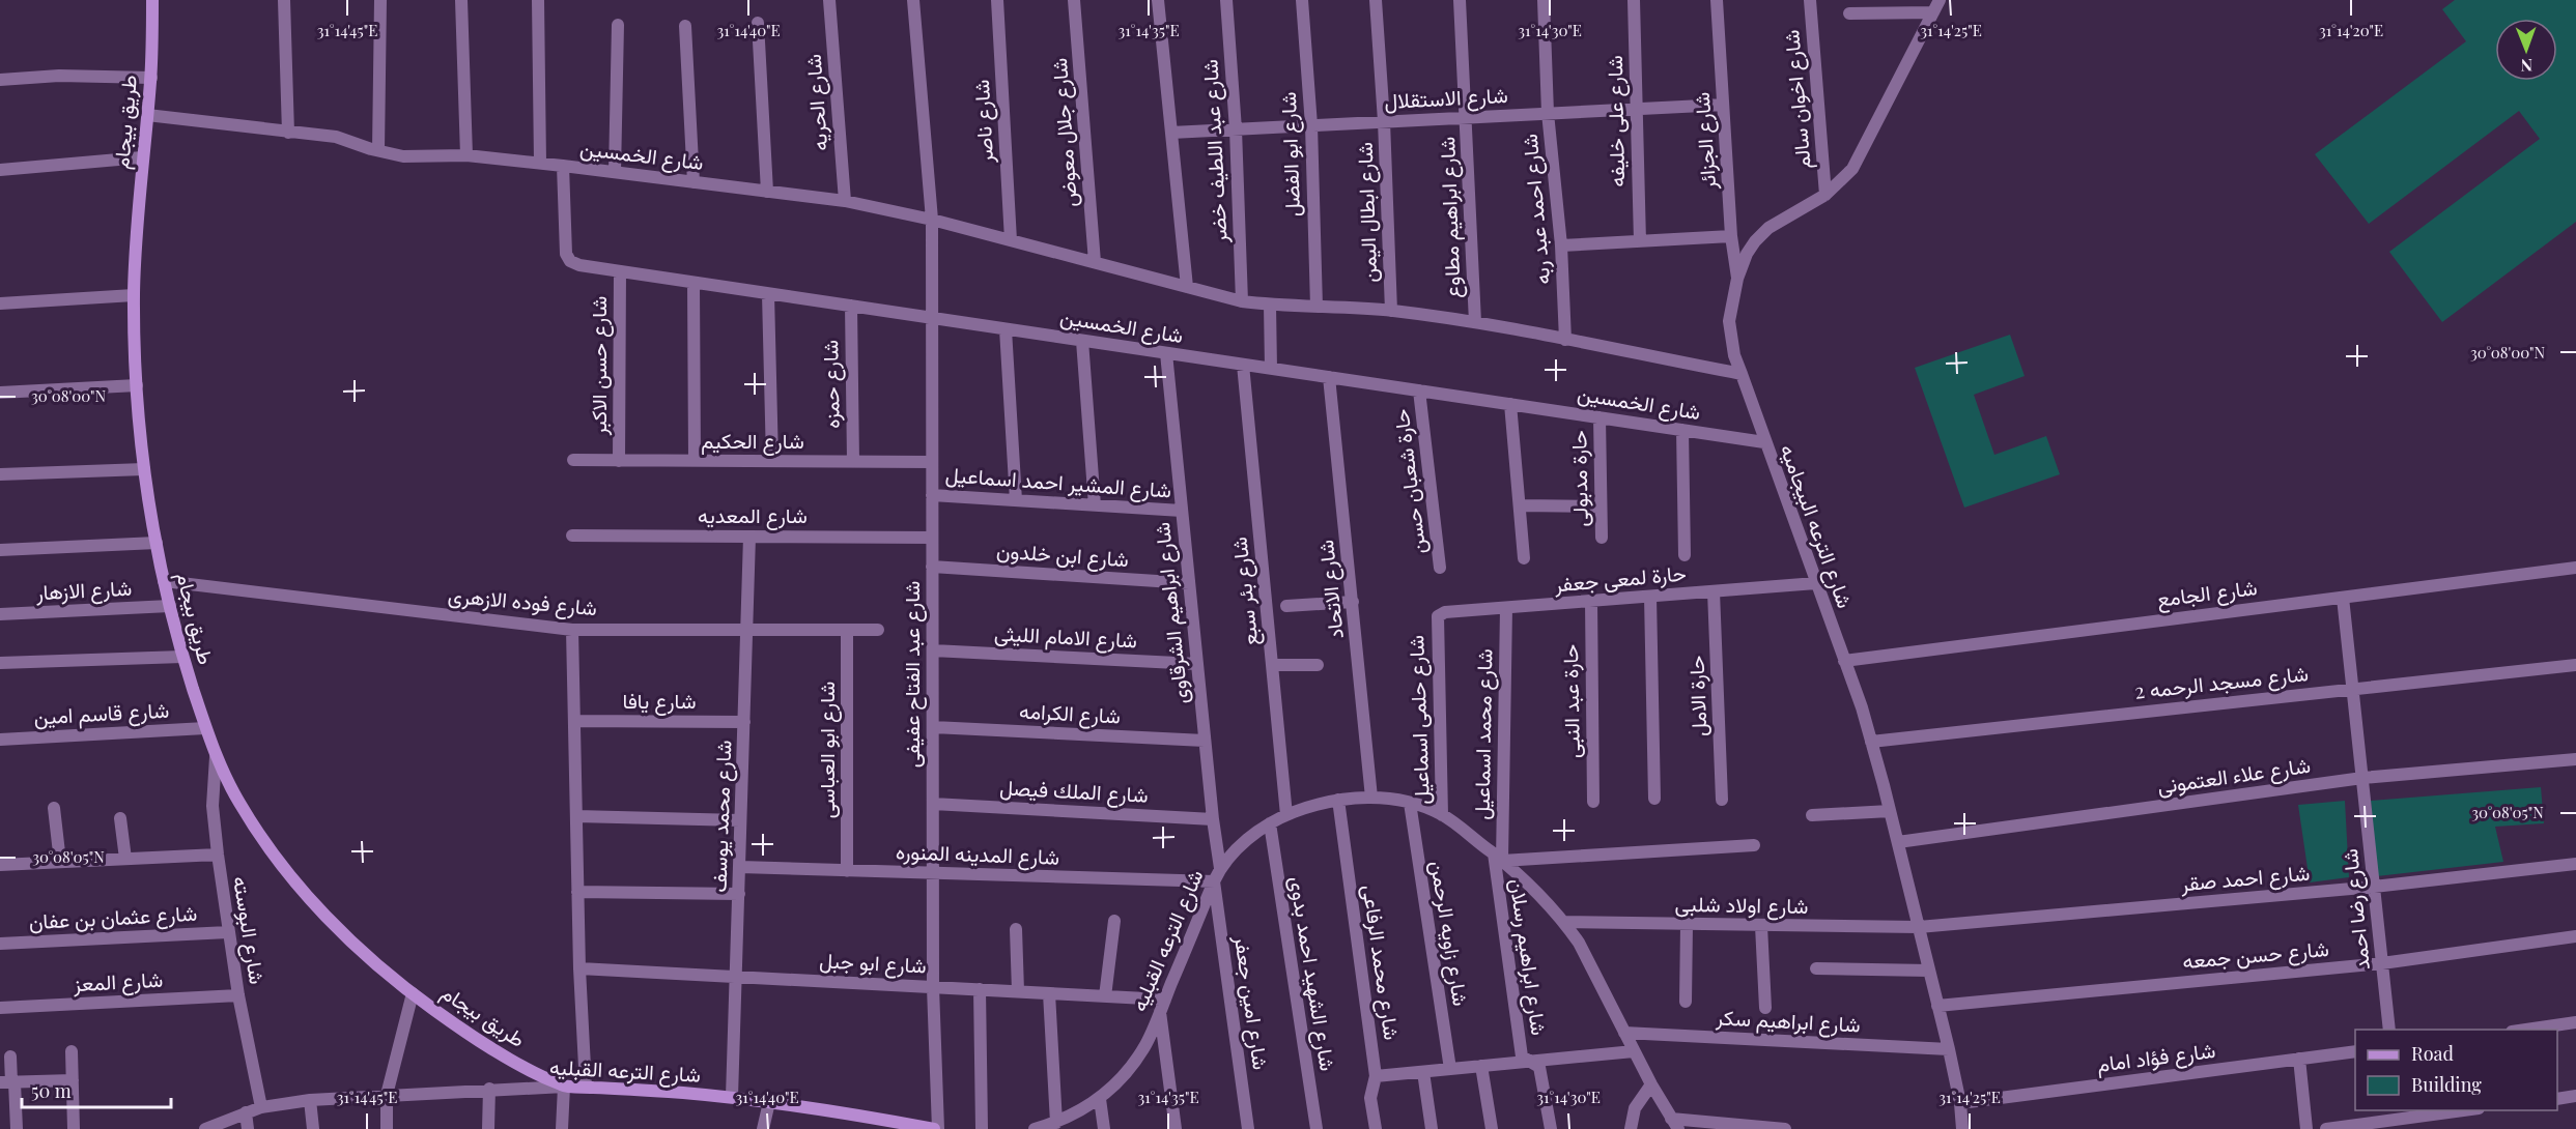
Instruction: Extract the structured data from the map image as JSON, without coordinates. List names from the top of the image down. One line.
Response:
{"streets":{"main road":["طريق بيجام","شارع الترعه القبليه"],"street":["شارع الاستقلال","شارع اخوان سالم","شارع الحريه","شارع ناصر","شارع على خليفه","شارع جلال معوض","شارع الجزائر","شارع عبد اللطيف خضر","شارع ابو الفضل","شارع الخمسين","شارع احمد عبد ربه","شارع ابطال اليمن","شارع ابراهيم مطاوع","شارع حسن الاكبر","شارع حمزه","شارع الحكيم","حارة مدبولى","حارة شعبان حسن","شارع المشير احمد اسماعيل","شارع المعديه","شارع الترعه البيجاميه","شارع ابن خلدون","حارة لمعى جعفر","شارع الاتحاد","شارع الازهار","شارع بئر سبع","شارع الجامع","شارع فوده الازهرى","شارع ابراهيم الشرقاوى","شارع الامام الليثى","شارع عبد الفتاح عفيفى","شارع مسجد الرحمه 2","حارة الامل","شارع يافا","حارة عبد النبى","شارع قاسم امين","شارع الكرامه","شارع حلمى اسماعيل","شارع محمد اسماعيل","شارع ابو العباسى","شارع علاء العتمونى","شارع الملك فيصل","شارع محمد يوسف","شارع المدينه المنوره","شارع احمد صقر","شارع اولاد شلبى","شارع رضا احمد","شارع عثمان بن عفان","شارع البوسته","شارع زاويه الرحمن","شارع حسن جمعه","شارع ابراهيم رسلان","شارع محمد الرفاعى","شارع ابو جبل","شارع الشهيد احمد بدوى","شارع المعز","شارع امين جعفر","شارع ابراهيم سكر","شارع فؤاد امام"]},"crossings":[["شارع الاستقلال","شارع على خليفه"],["شارع الاستقلال","شارع الجزائر"],["شارع الاستقلال","شارع عبد اللطيف خضر"],["شارع الاستقلال","شارع ابو الفضل"],["شارع الاستقلال","شارع احمد عبد ربه"],["شارع الاستقلال","شارع ابطال اليمن"],["شارع الاستقلال","شارع ابراهيم مطاوع"],["شارع اخوان سالم","شارع الترعه البيجاميه"],["شارع الحريه","شارع الخمسين"],["شارع ناصر","شارع الخمسين"],["طريق بيجام","شارع الخمسين"],["طريق بيجام","شارع الازهار"],["طريق بيجام","شارع فوده الازهرى"],["طريق بيجام","شارع قاسم امين"],["طريق بيجام","شارع البوسته"],["طريق بيجام","شارع الترعه القبليه"],["شارع جلال معوض","شارع الخمسين"],["شارع الجزائر","شارع الترعه البيجاميه"],["شارع عبد اللطيف خضر","شارع الخمسين"],["شارع ابو الفضل","شارع الخمسين"],["شارع الخمسين","شارع احمد عبد ربه"],["شارع الخمسين","شارع ابطال اليمن"],["شارع الخمسين","شارع ابراهيم مطاوع"],["شارع الخمسين","شارع حسن الاكبر"],["شارع الخمسين","شارع حمزه"],["شارع الخمسين","حارة مدبولى"],["شارع الخمسين","حارة شعبان حسن"],["شارع الخمسين","شارع الترعه البيجاميه"],["شارع الخمسين","شارع الاتحاد"],["شارع الخمسين","شارع بئر سبع"],["شارع الخمسين","شارع ابراهيم الشرقاوى"],["شارع الخمسين","شارع عبد الفتاح عفيفى"],["شارع حسن الاكبر","شارع الحكيم"],["شارع حمزه","شارع الحكيم"],["شارع الحكيم","شارع عبد الفتاح عفيفى"],["شارع المشير احمد اسماعيل","شارع ابراهيم الشرقاوى"],["شارع المشير احمد اسماعيل","شارع عبد الفتاح عفيفى"],["شارع المعديه","شارع عبد الفتاح عفيفى"],["شارع المعديه","شارع محمد يوسف"],["شارع الترعه البيجاميه","حارة لمعى جعفر"],["شارع الترعه البيجاميه","شارع الجامع"],["شارع الترعه البيجاميه","شارع مسجد الرحمه 2"],["شارع الترعه البيجاميه","شارع علاء العتمونى"],["شارع الترعه البيجاميه","شارع احمد صقر"],["شارع الترعه البيجاميه","شارع اولاد شلبى"],["شارع الترعه البيجاميه","شارع حسن جمعه"],["شارع الترعه البيجاميه","شارع ابراهيم سكر"],["شارع الترعه البيجاميه","شارع فؤاد امام"],["شارع ابن خلدون","شارع ابراهيم الشرقاوى"],["شارع ابن خلدون","شارع عبد الفتاح عفيفى"],["حارة لمعى جعفر","حارة الامل"],["حارة لمعى جعفر","حارة عبد النبى"],["حارة لمعى جعفر","شارع حلمى اسماعيل"],["حارة لمعى جعفر","شارع محمد اسماعيل"],["شارع الاتحاد","شارع الترعه القبليه"],["شارع بئر سبع","شارع الترعه القبليه"],["شارع الجامع","شارع رضا احمد"],["شارع فوده الازهرى","شارع ابو العباسى"],["شارع فوده الازهرى","شارع محمد يوسف"],["شارع ابراهيم الشرقاوى","شارع الامام الليثى"],["شارع ابراهيم الشرقاوى","شارع الكرامه"],["شارع ابراهيم الشرقاوى","شارع الملك فيصل"],["شارع ابراهيم الشرقاوى","شارع الترعه القبليه"],["شارع الامام الليثى","شارع عبد الفتاح عفيفى"],["شارع عبد الفتاح عفيفى","شارع الكرامه"],["شارع عبد الفتاح عفيفى","شارع الملك فيصل"],["شارع عبد الفتاح عفيفى","شارع المدينه المنوره"],["شارع عبد الفتاح عفيفى","شارع الترعه القبليه"],["شارع عبد الفتاح عفيفى","شارع ابو جبل"],["شارع مسجد الرحمه 2","شارع رضا احمد"],["شارع يافا","شارع محمد يوسف"],["شارع حلمى اسماعيل","شارع الترعه القبليه"],["شارع محمد اسماعيل","شارع الترعه القبليه"],["شارع محمد اسماعيل","شارع ابراهيم رسلان"],["شارع ابو العباسى","شارع المدينه المنوره"],["شارع علاء العتمونى","شارع رضا احمد"],["شارع محمد يوسف","شارع المدينه المنوره"],["شارع محمد يوسف","شارع الترعه القبليه"],["شارع محمد يوسف","شارع ابو جبل"],["شارع المدينه المنوره","شارع الترعه القبليه"],["شارع المدينه المنوره","شارع امين جعفر"],["شارع احمد صقر","شارع اولاد شلبى"],["شارع احمد صقر","شارع رضا احمد"],["شارع اولاد شلبى","شارع الترعه القبليه"],["شارع رضا احمد","شارع حسن جمعه"],["شارع عثمان بن عفان","شارع البوسته"],["شارع البوسته","شارع الترعه القبليه"],["شارع البوسته","شارع المعز"],["شارع زاويه الرحمن","شارع الترعه القبليه"],["شارع الترعه القبليه","شارع ابراهيم رسلان"],["شارع الترعه القبليه","شارع محمد الرفاعى"],["شارع الترعه القبليه","شارع ابو جبل"],["شارع الترعه القبليه","شارع الشهيد احمد بدوى"],["شارع الترعه القبليه","شارع امين جعفر"],["شارع الترعه القبليه","شارع ابراهيم سكر"]],"legend":["Road","Building"],"scale_bar":"50 m","north":"bottom","coordinates":["31°14'45\"E","31°14'40\"E","31°14'35\"E","31°14'30\"E","31°14'25\"E","31°14'20\"E","30°08'00\"N","30°08'05\"N"]}
